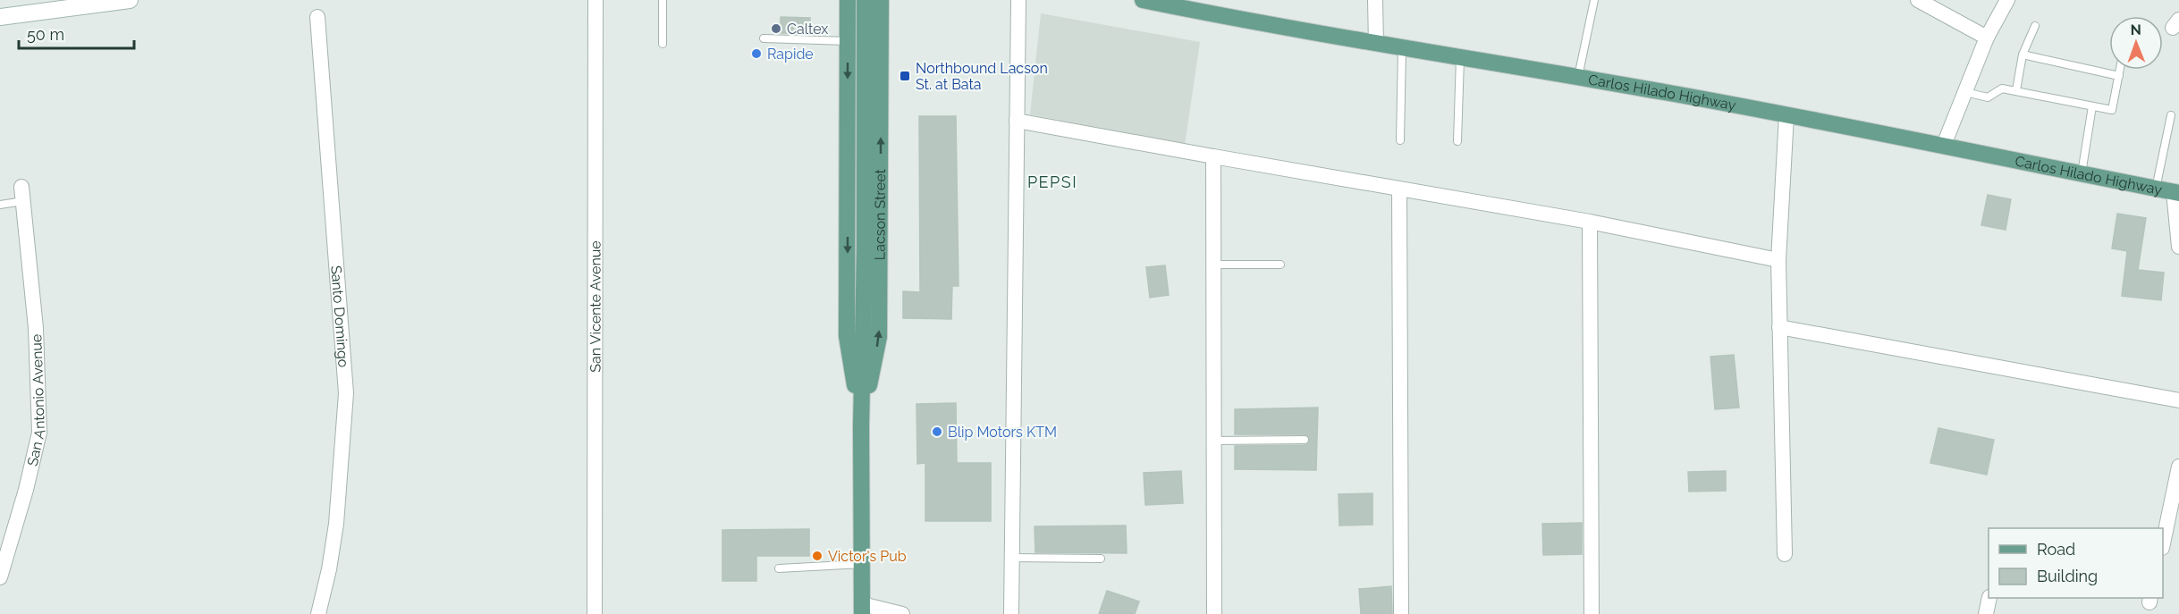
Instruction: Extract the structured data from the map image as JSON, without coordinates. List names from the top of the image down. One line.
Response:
{"streets":{"main road":["Carlos Hilado Highway","Lacson Street"],"street":["San Vicente Avenue","Santo Domingo","San Antonio Avenue"]},"districts":["PEPSI"],"places":{"other":["Caltex","Rapide","Blip Motors KTM","Victor's Pub"],"transit":["Northbound Lacson St. at Bata"]},"legend":["Road","Building"],"scale_bar":"50 m","north":"top"}
